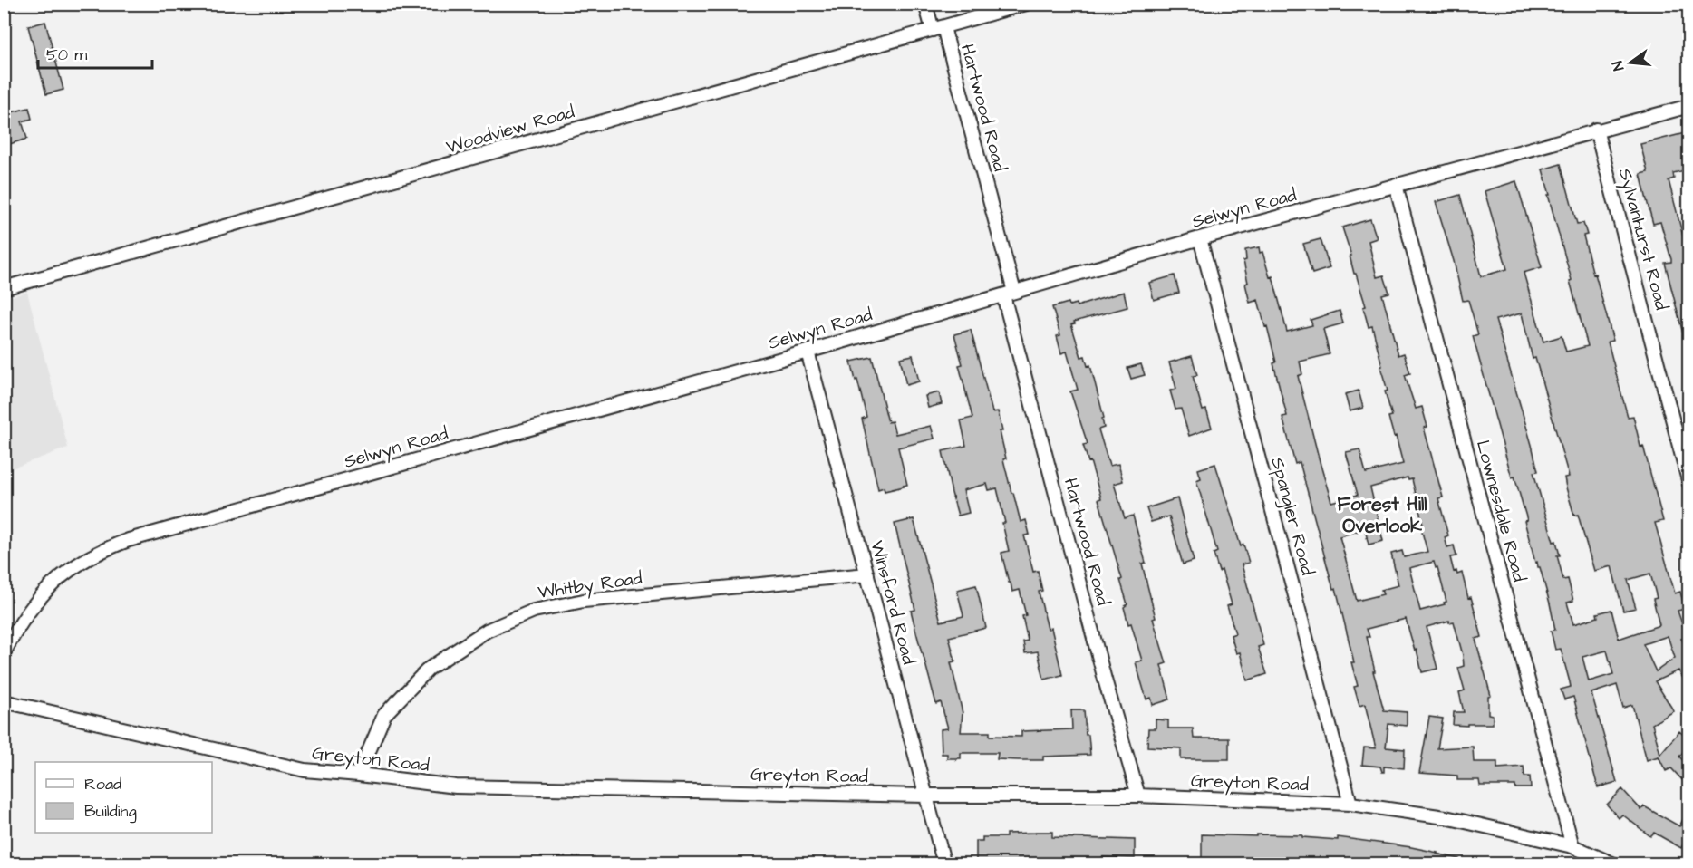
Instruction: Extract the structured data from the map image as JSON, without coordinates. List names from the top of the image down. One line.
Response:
{"streets":{"street":["Hartwood Road","Woodview Road","Selwyn Road","Sylvanhurst Road","Lownesdale Road","Spangler Road","Whitby Road","Winsford Road","Greyton Road"]},"crossings":[["Hartwood Road","Woodview Road"],["Hartwood Road","Selwyn Road"],["Hartwood Road","Greyton Road"],["Selwyn Road","Sylvanhurst Road"],["Selwyn Road","Lownesdale Road"],["Selwyn Road","Spangler Road"],["Selwyn Road","Winsford Road"],["Lownesdale Road","Greyton Road"],["Spangler Road","Greyton Road"],["Whitby Road","Winsford Road"],["Whitby Road","Greyton Road"],["Winsford Road","Greyton Road"]],"districts":["Forest Hill Overlook"],"legend":["Road","Building"],"scale_bar":"50 m","north":"left"}
